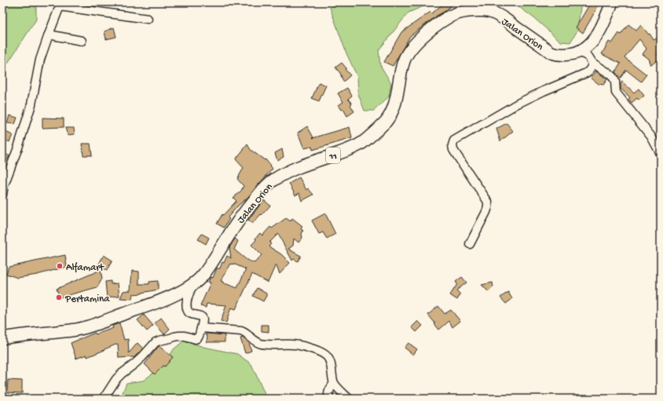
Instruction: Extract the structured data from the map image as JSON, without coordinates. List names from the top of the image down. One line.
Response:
{"streets":{"highway":["Jalan Orion","11"]},"places":["Alfamart","Pertamina"]}
